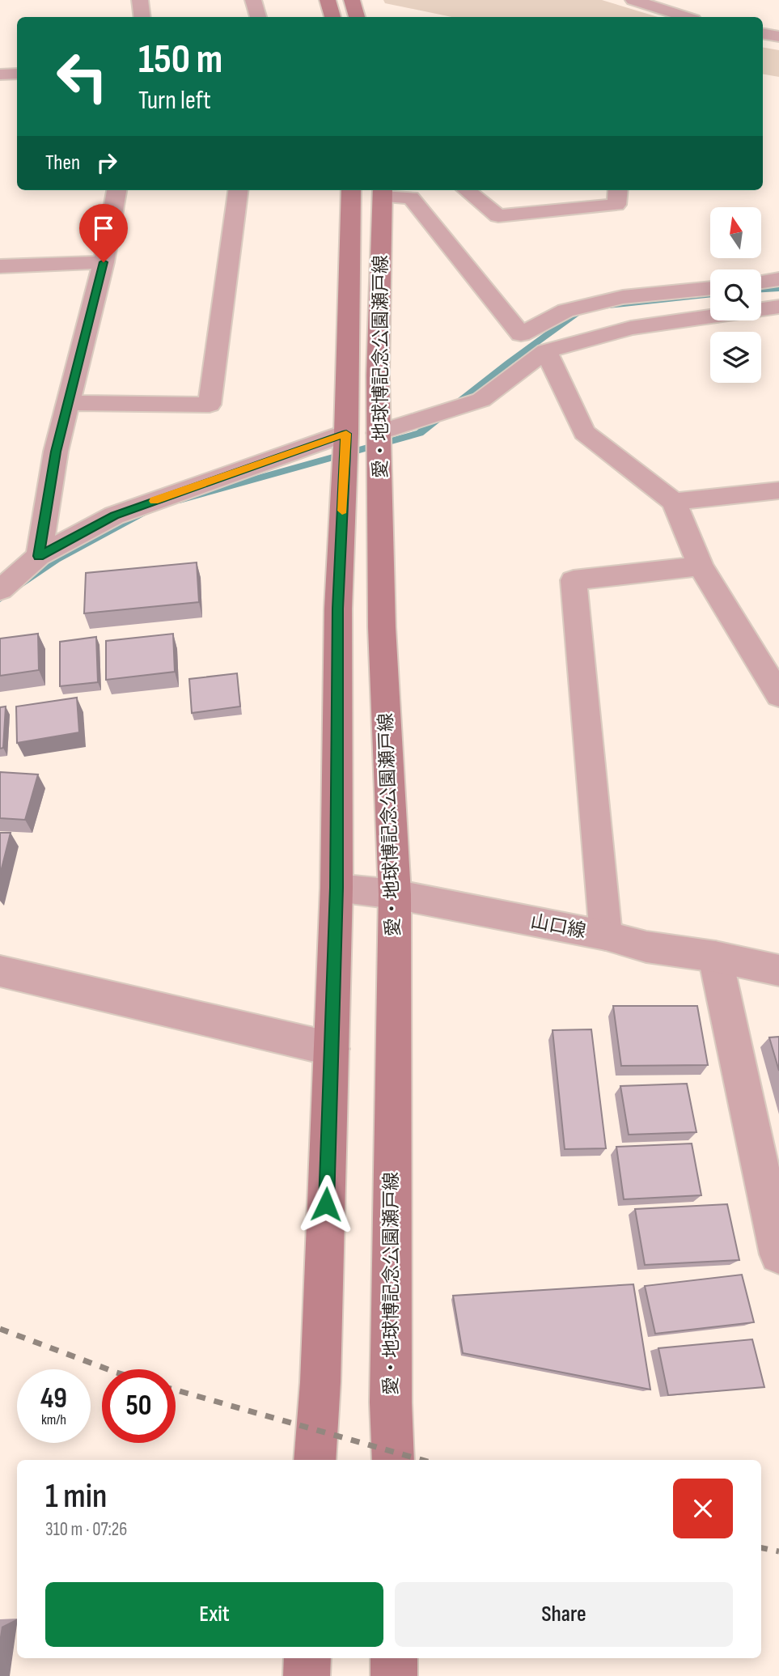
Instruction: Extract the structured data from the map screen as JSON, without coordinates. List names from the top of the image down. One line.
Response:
{"streets":{"main road":["愛・地球博記念公園瀬戸線"],"street":["山口線"]},"crossings":[["愛・地球博記念公園瀬戸線","山口線"]],"north":"top","page":{"turn":["150 m","Turn left"],"then":"Then","speed":"49 km/h","limit":"50","heading":["1 min","310 m · 07:26"],"buttons":["Exit","Share"]}}
